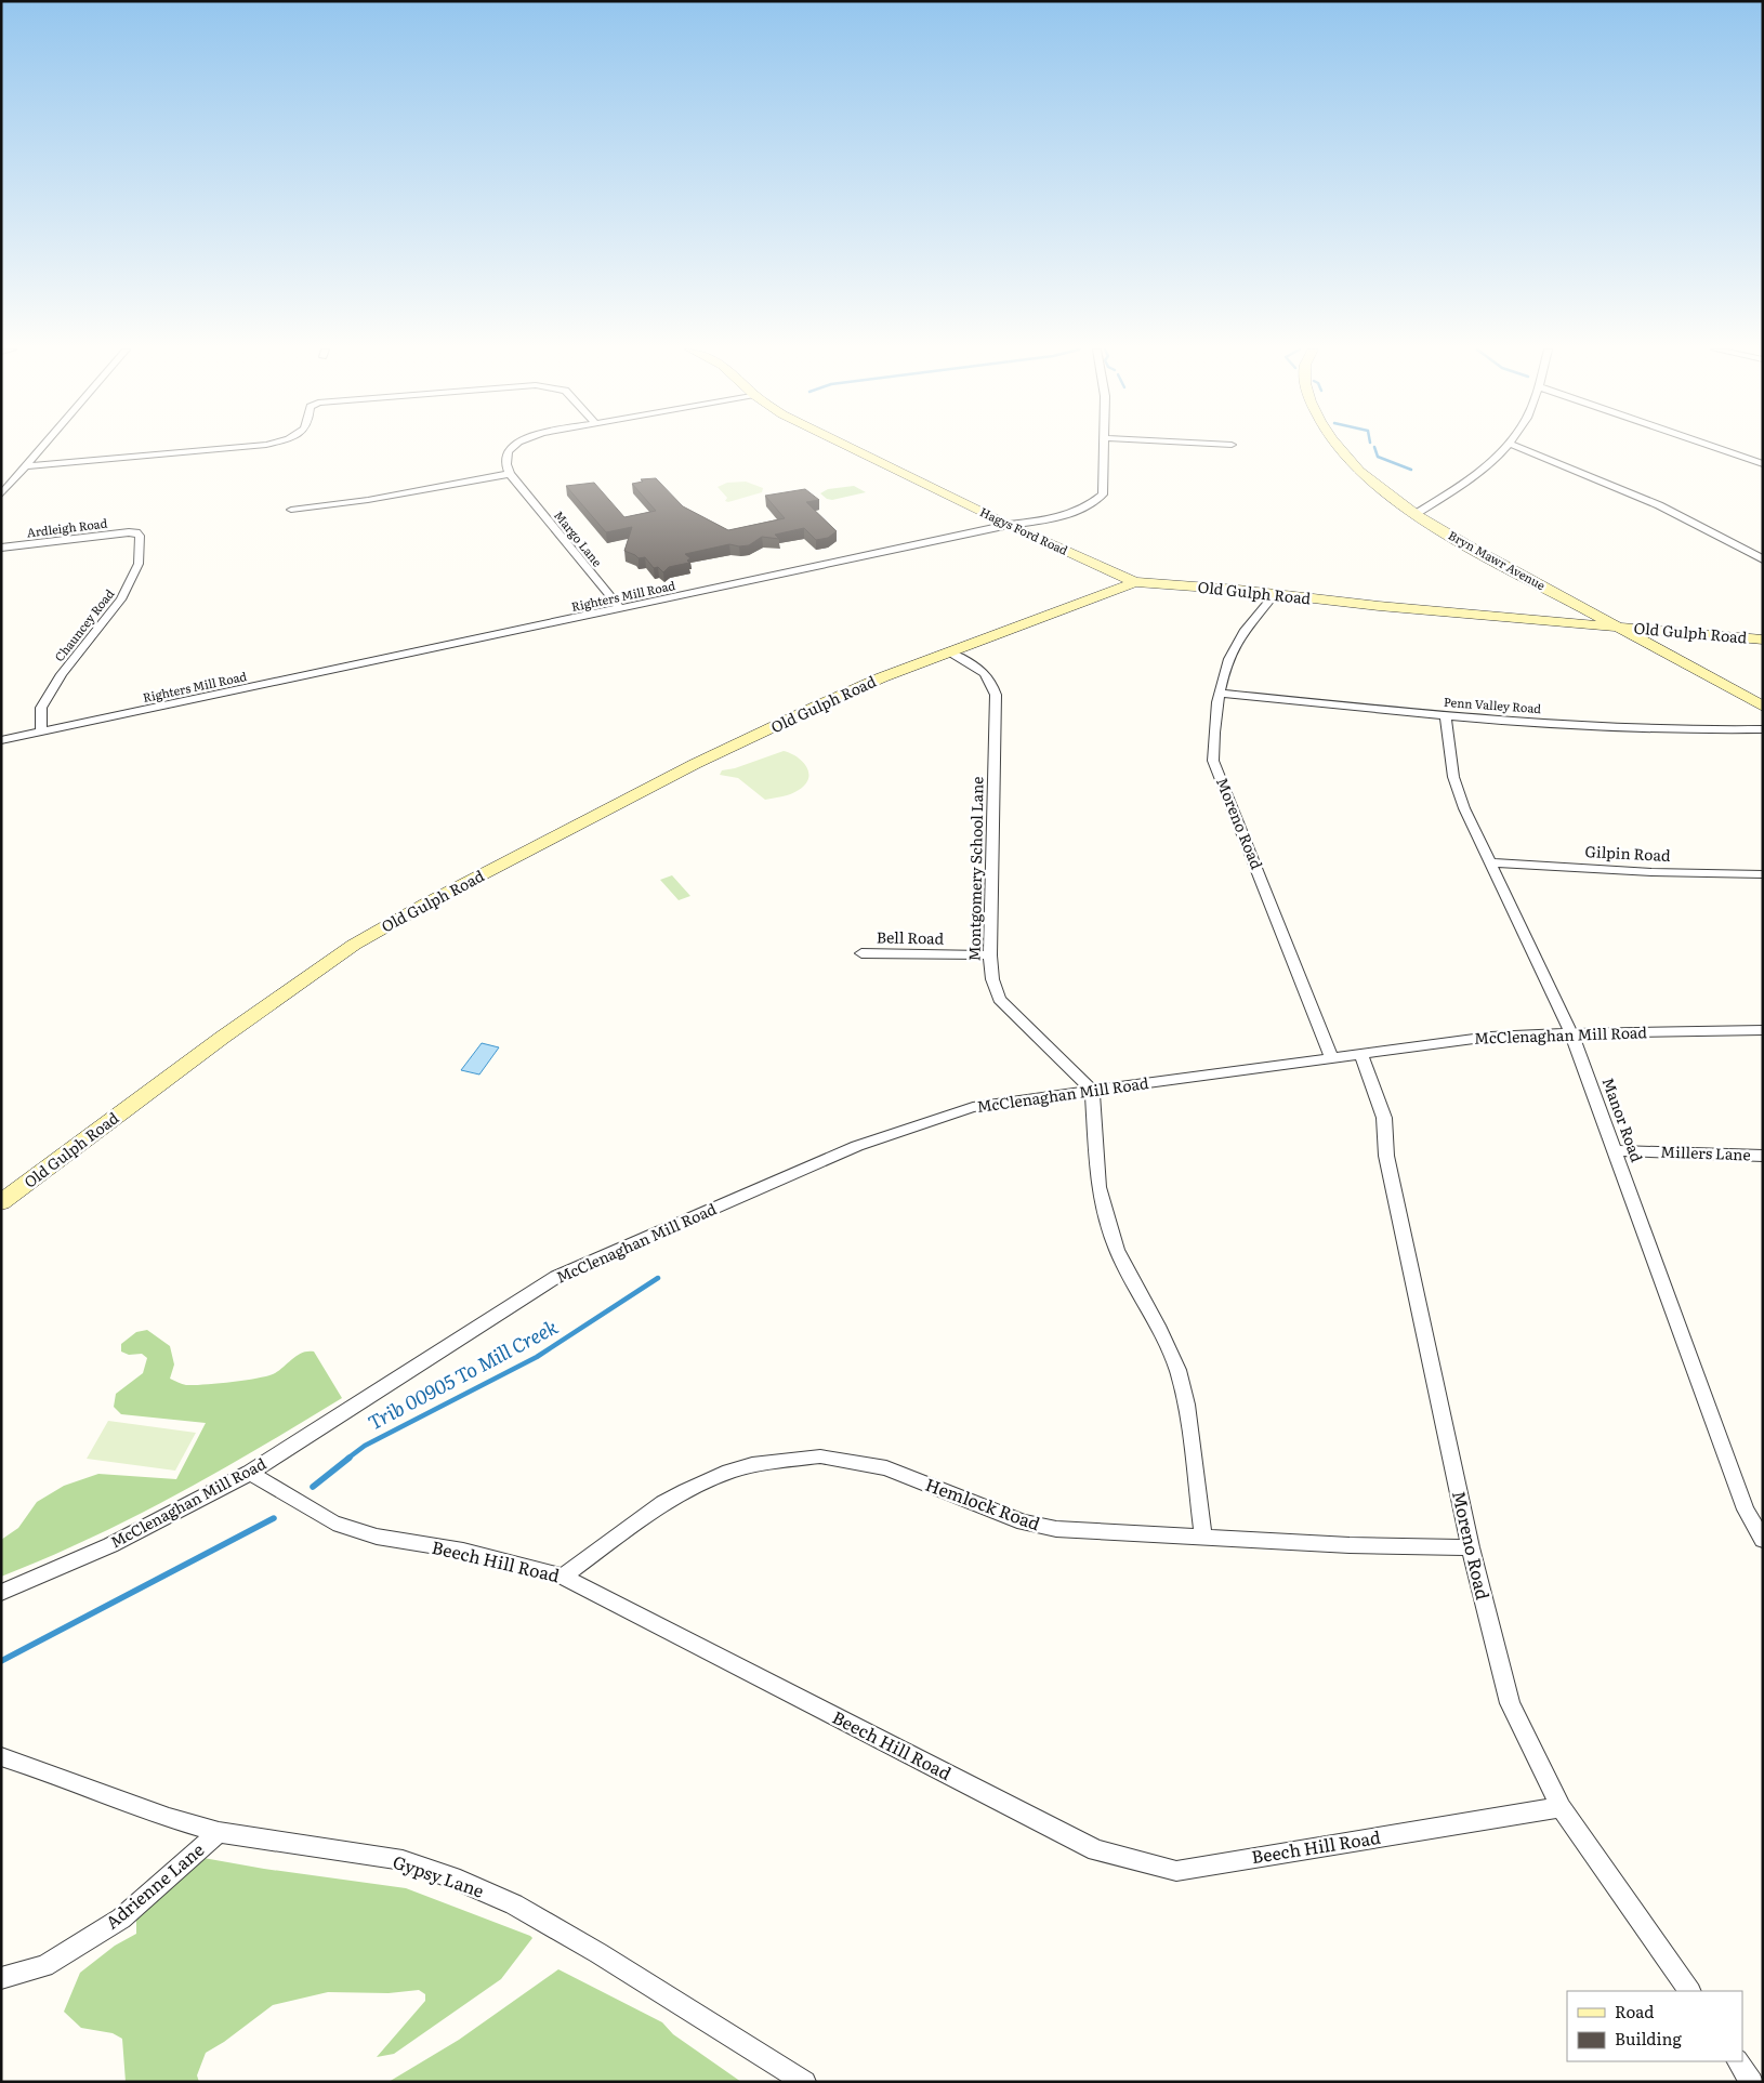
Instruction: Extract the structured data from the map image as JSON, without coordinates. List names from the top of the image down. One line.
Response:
{"streets":{"street":["Ardleigh Road","Hagys Ford Road","Margo Lane","Bryn Mawr Avenue","Old Gulph Road","Righters Mill Road","Chauncey Road","Penn Valley Road","Moreno Road","Gilpin Road","Montgomery School Lane","Bell Road","McClenaghan Mill Road","Manor Road","Millers Lane","Hemlock Road","Beech Hill Road","Gypsy Lane","Adrienne Lane"]},"crossings":[["Ardleigh Road","Chauncey Road"],["Hagys Ford Road","Old Gulph Road"],["Hagys Ford Road","Righters Mill Road"],["Margo Lane","Righters Mill Road"],["Bryn Mawr Avenue","Old Gulph Road"],["Old Gulph Road","Moreno Road"],["Old Gulph Road","Montgomery School Lane"],["Righters Mill Road","Chauncey Road"],["Penn Valley Road","Moreno Road"],["Penn Valley Road","Manor Road"],["Moreno Road","McClenaghan Mill Road"],["Moreno Road","Hemlock Road"],["Moreno Road","Beech Hill Road"],["Gilpin Road","Manor Road"],["Montgomery School Lane","Bell Road"],["Montgomery School Lane","McClenaghan Mill Road"],["McClenaghan Mill Road","Manor Road"],["McClenaghan Mill Road","Beech Hill Road"],["Manor Road","Millers Lane"],["Hemlock Road","Beech Hill Road"],["Gypsy Lane","Adrienne Lane"]],"water":["Trib 00905 To Mill Creek"],"legend":["Road","Building"]}
